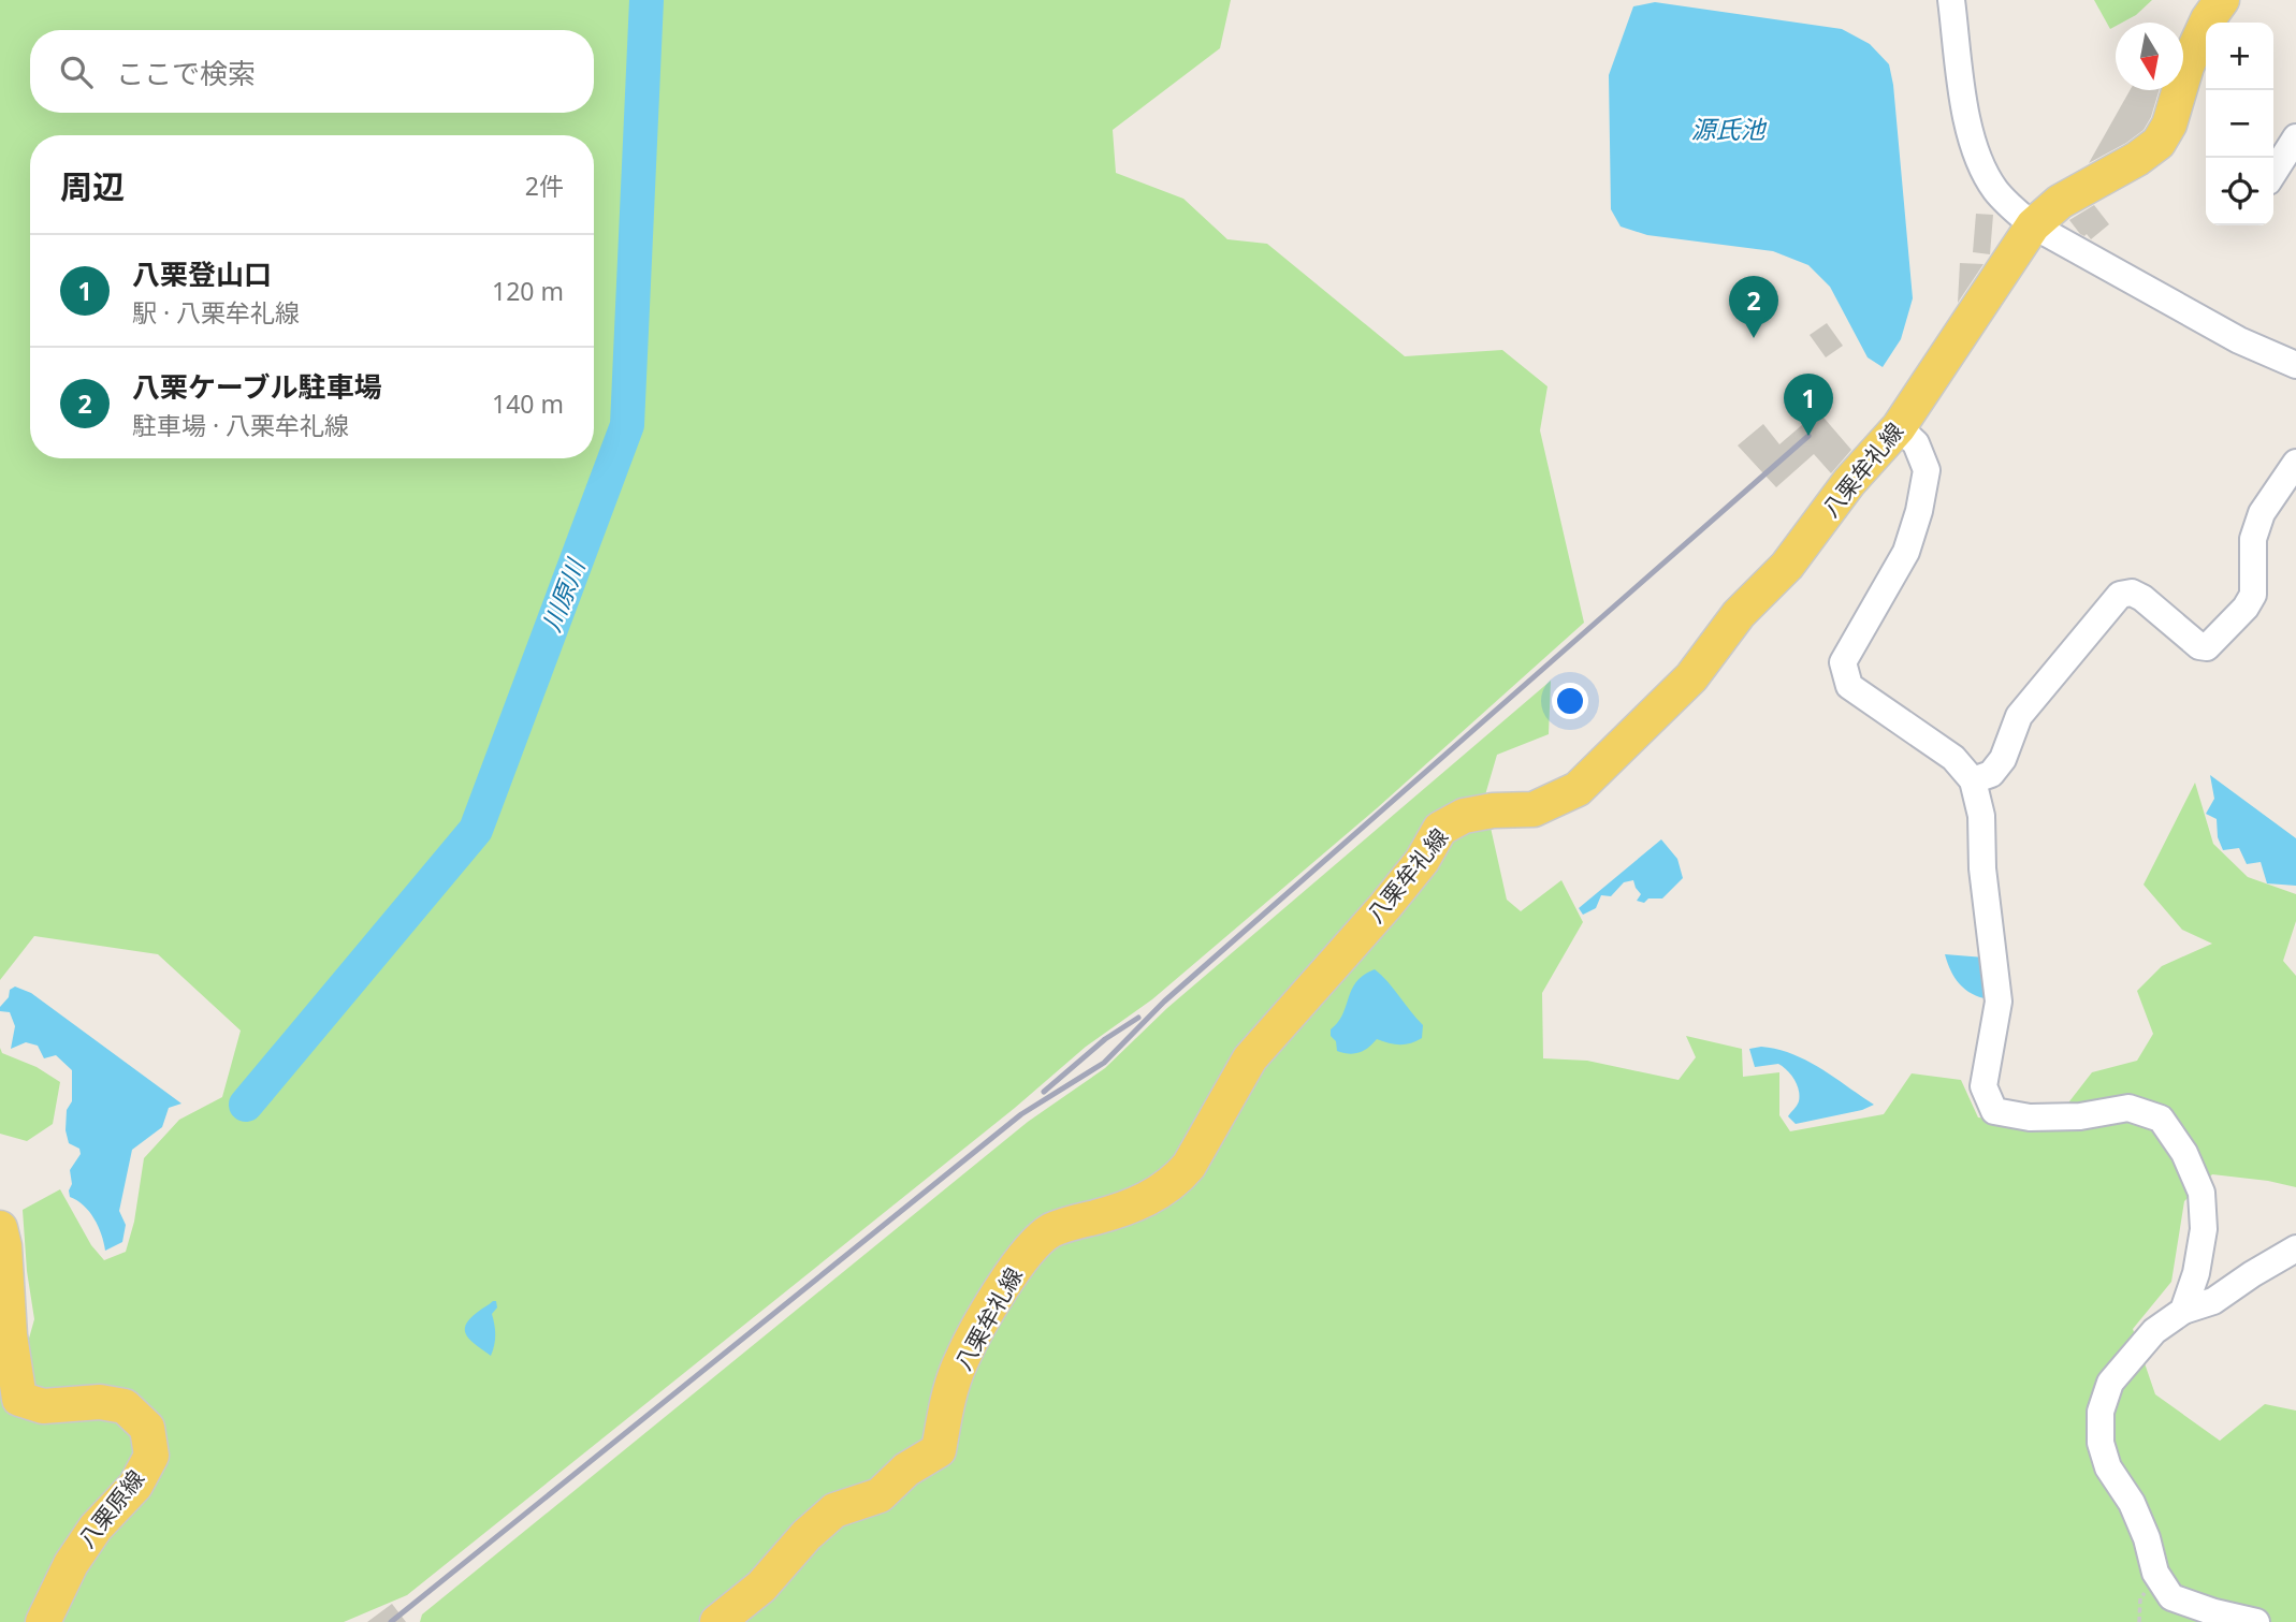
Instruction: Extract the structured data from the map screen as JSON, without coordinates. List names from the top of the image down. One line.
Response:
{"streets":{"main road":["八栗牟礼線","八栗原線"]},"water":["源氏池","川原川"],"north":"bottom","page":{"map_buttons":["+","−"],"search":"ここで検索","heading":["周辺","2件"],"list":[{"mark":"1","name":"八栗登山口","note":"駅 · 八栗牟礼線","value":"120 m"},{"mark":"2","name":"八栗ケーブル駐車場","note":"駐車場 · 八栗牟礼線","value":"140 m"}],"pins":["2","1"]}}
